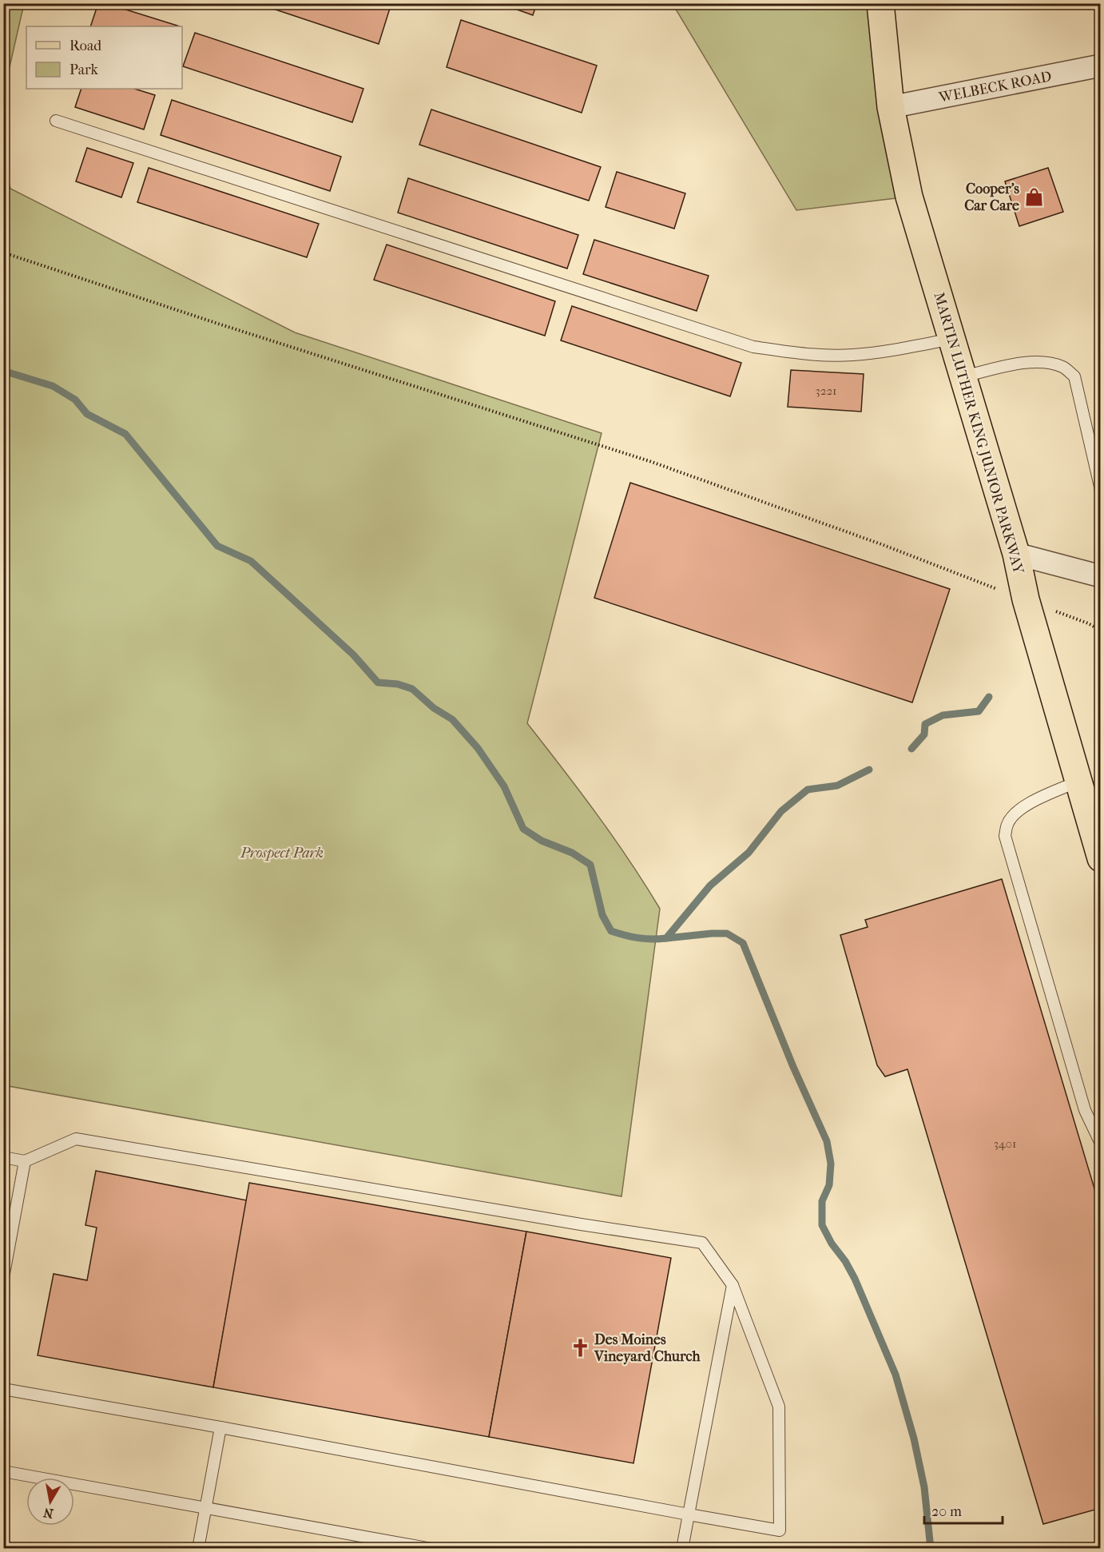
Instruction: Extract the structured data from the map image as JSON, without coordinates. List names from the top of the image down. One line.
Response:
{"streets":{"main road":["MARTIN LUTHER KING JUNIOR PARKWAY"],"street":["WELBECK ROAD"]},"crossings":[["WELBECK ROAD","MARTIN LUTHER KING JUNIOR PARKWAY"]],"parks":["Prospect Park"],"places":{"shop":["Cooper's Car Care"],"church":["Des Moines Vineyard Church"]},"house_numbers":["3221","3401"],"legend":["Road","Park"],"scale_bar":"20 m","north":"bottom"}
